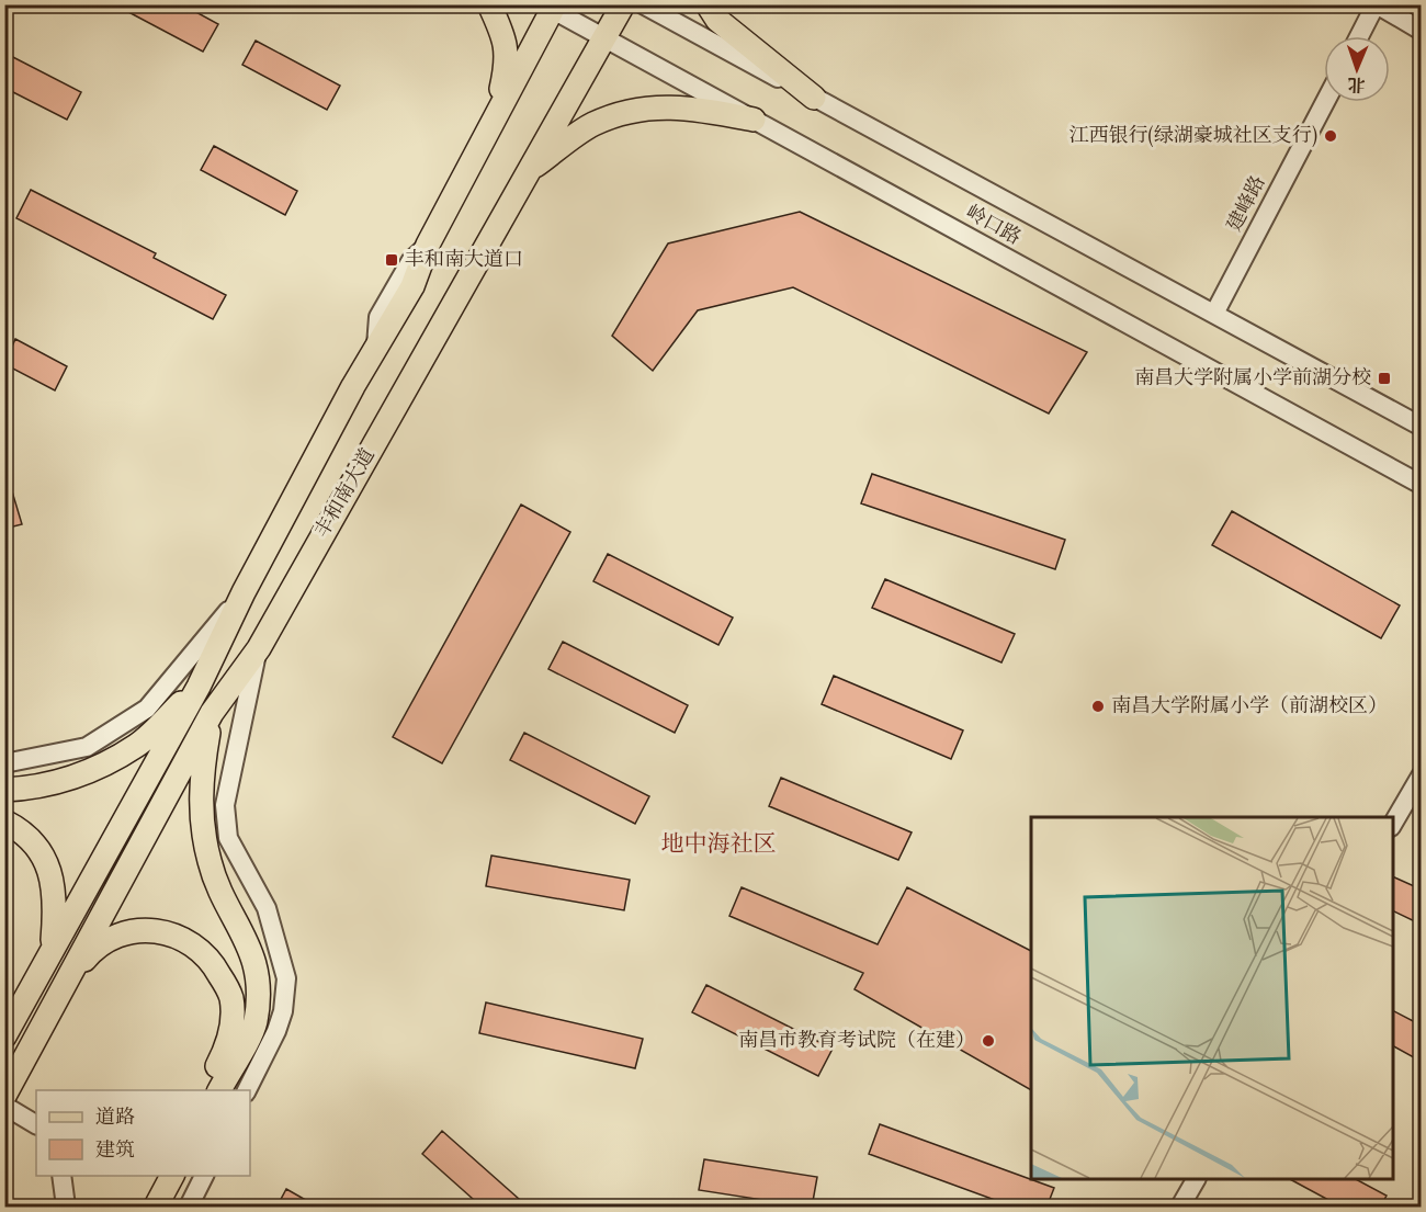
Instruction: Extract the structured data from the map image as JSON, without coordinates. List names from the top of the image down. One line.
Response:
{"streets":{"main road":["丰和南大道"],"street":["建峰路","岭口路"]},"crossings":[["建峰路","岭口路"],["岭口路","丰和南大道"]],"districts":["地中海社区"],"places":{"other":["江西银行(绿湖豪城社区支行)","南昌大学附属小学（前湖校区）","南昌市教育考试院（在建）"],"transit":["丰和南大道口","南昌大学附属小学前湖分校"]},"legend":["道路","建筑"],"north":"bottom"}
